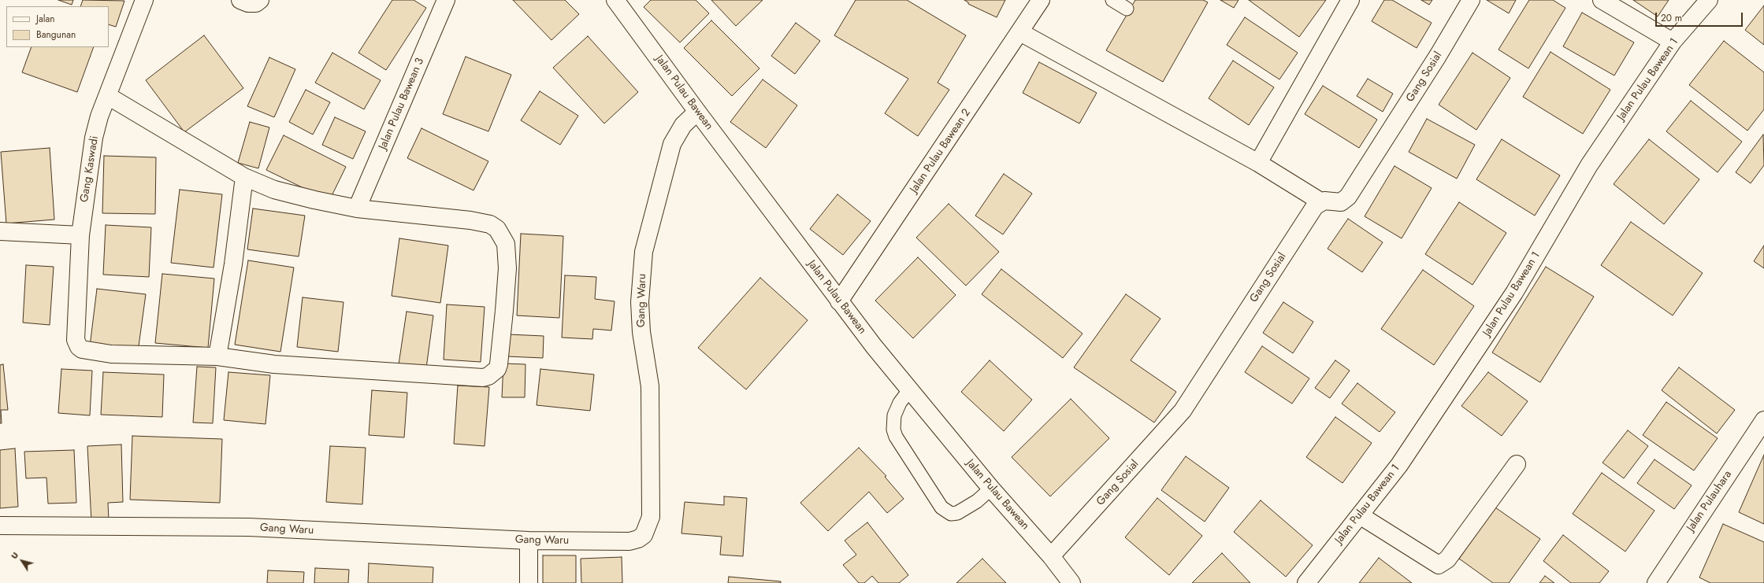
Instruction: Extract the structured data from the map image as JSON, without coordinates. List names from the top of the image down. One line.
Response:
{"streets":{"street":["Gang Sosial","Jalan Pulau Bawean 1","Jalan Pulau Bawean","Jalan Pulau Bawean 3","Jalan Pulau Bawean 2","Gang Kaswadi","Gang Waru","Jalan Pulauhara"]},"crossings":[["Gang Sosial","Jalan Pulau Bawean"],["Jalan Pulau Bawean","Jalan Pulau Bawean 2"],["Jalan Pulau Bawean","Gang Waru"]],"legend":["Jalan","Bangunan"],"scale_bar":"20 m","north":"top left"}
